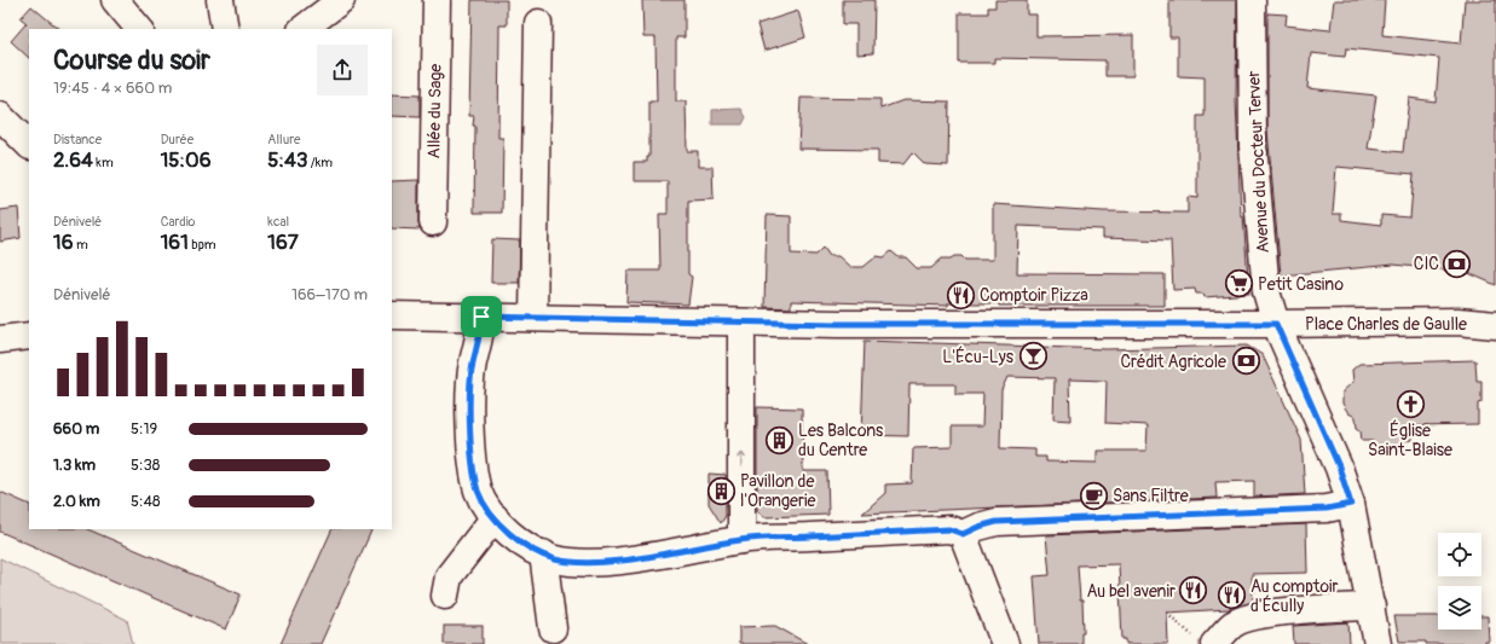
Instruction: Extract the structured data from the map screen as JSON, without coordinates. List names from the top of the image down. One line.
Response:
{"streets":{"street":["Allée du Sage","Avenue du Docteur Terver","Place Charles de Gaulle"]},"crossings":[["Avenue du Docteur Terver","Place Charles de Gaulle"]],"places":{"bank":["CIC","Crédit Agricole"],"supermarket":["Petit Casino"],"restaurant":["Comptoir Pizza","Au bel avenir","Au comptoir d'Écully"],"bar":["L'Écu-Lys"],"church":["Église Saint-Blaise"],"building":["Les Balcons du Centre","Pavillon de l'Orangerie"],"cafe":["Sans Filtre"]},"page":{"heading":["Course du soir","19:45 · 4 × 660 m"],"stats":[["Distance","2.64 km"],["Durée","15:06"],["Allure","5:43 /km"],["Dénivelé","16 m"],["Cardio","161 bpm"],["kcal","167"]],"chart":["Dénivelé","166–170 m"],"list":[{"name":"660 m","note":"5:19"},{"name":"1.3 km","note":"5:38"},{"name":"2.0 km","note":"5:48"}]}}
